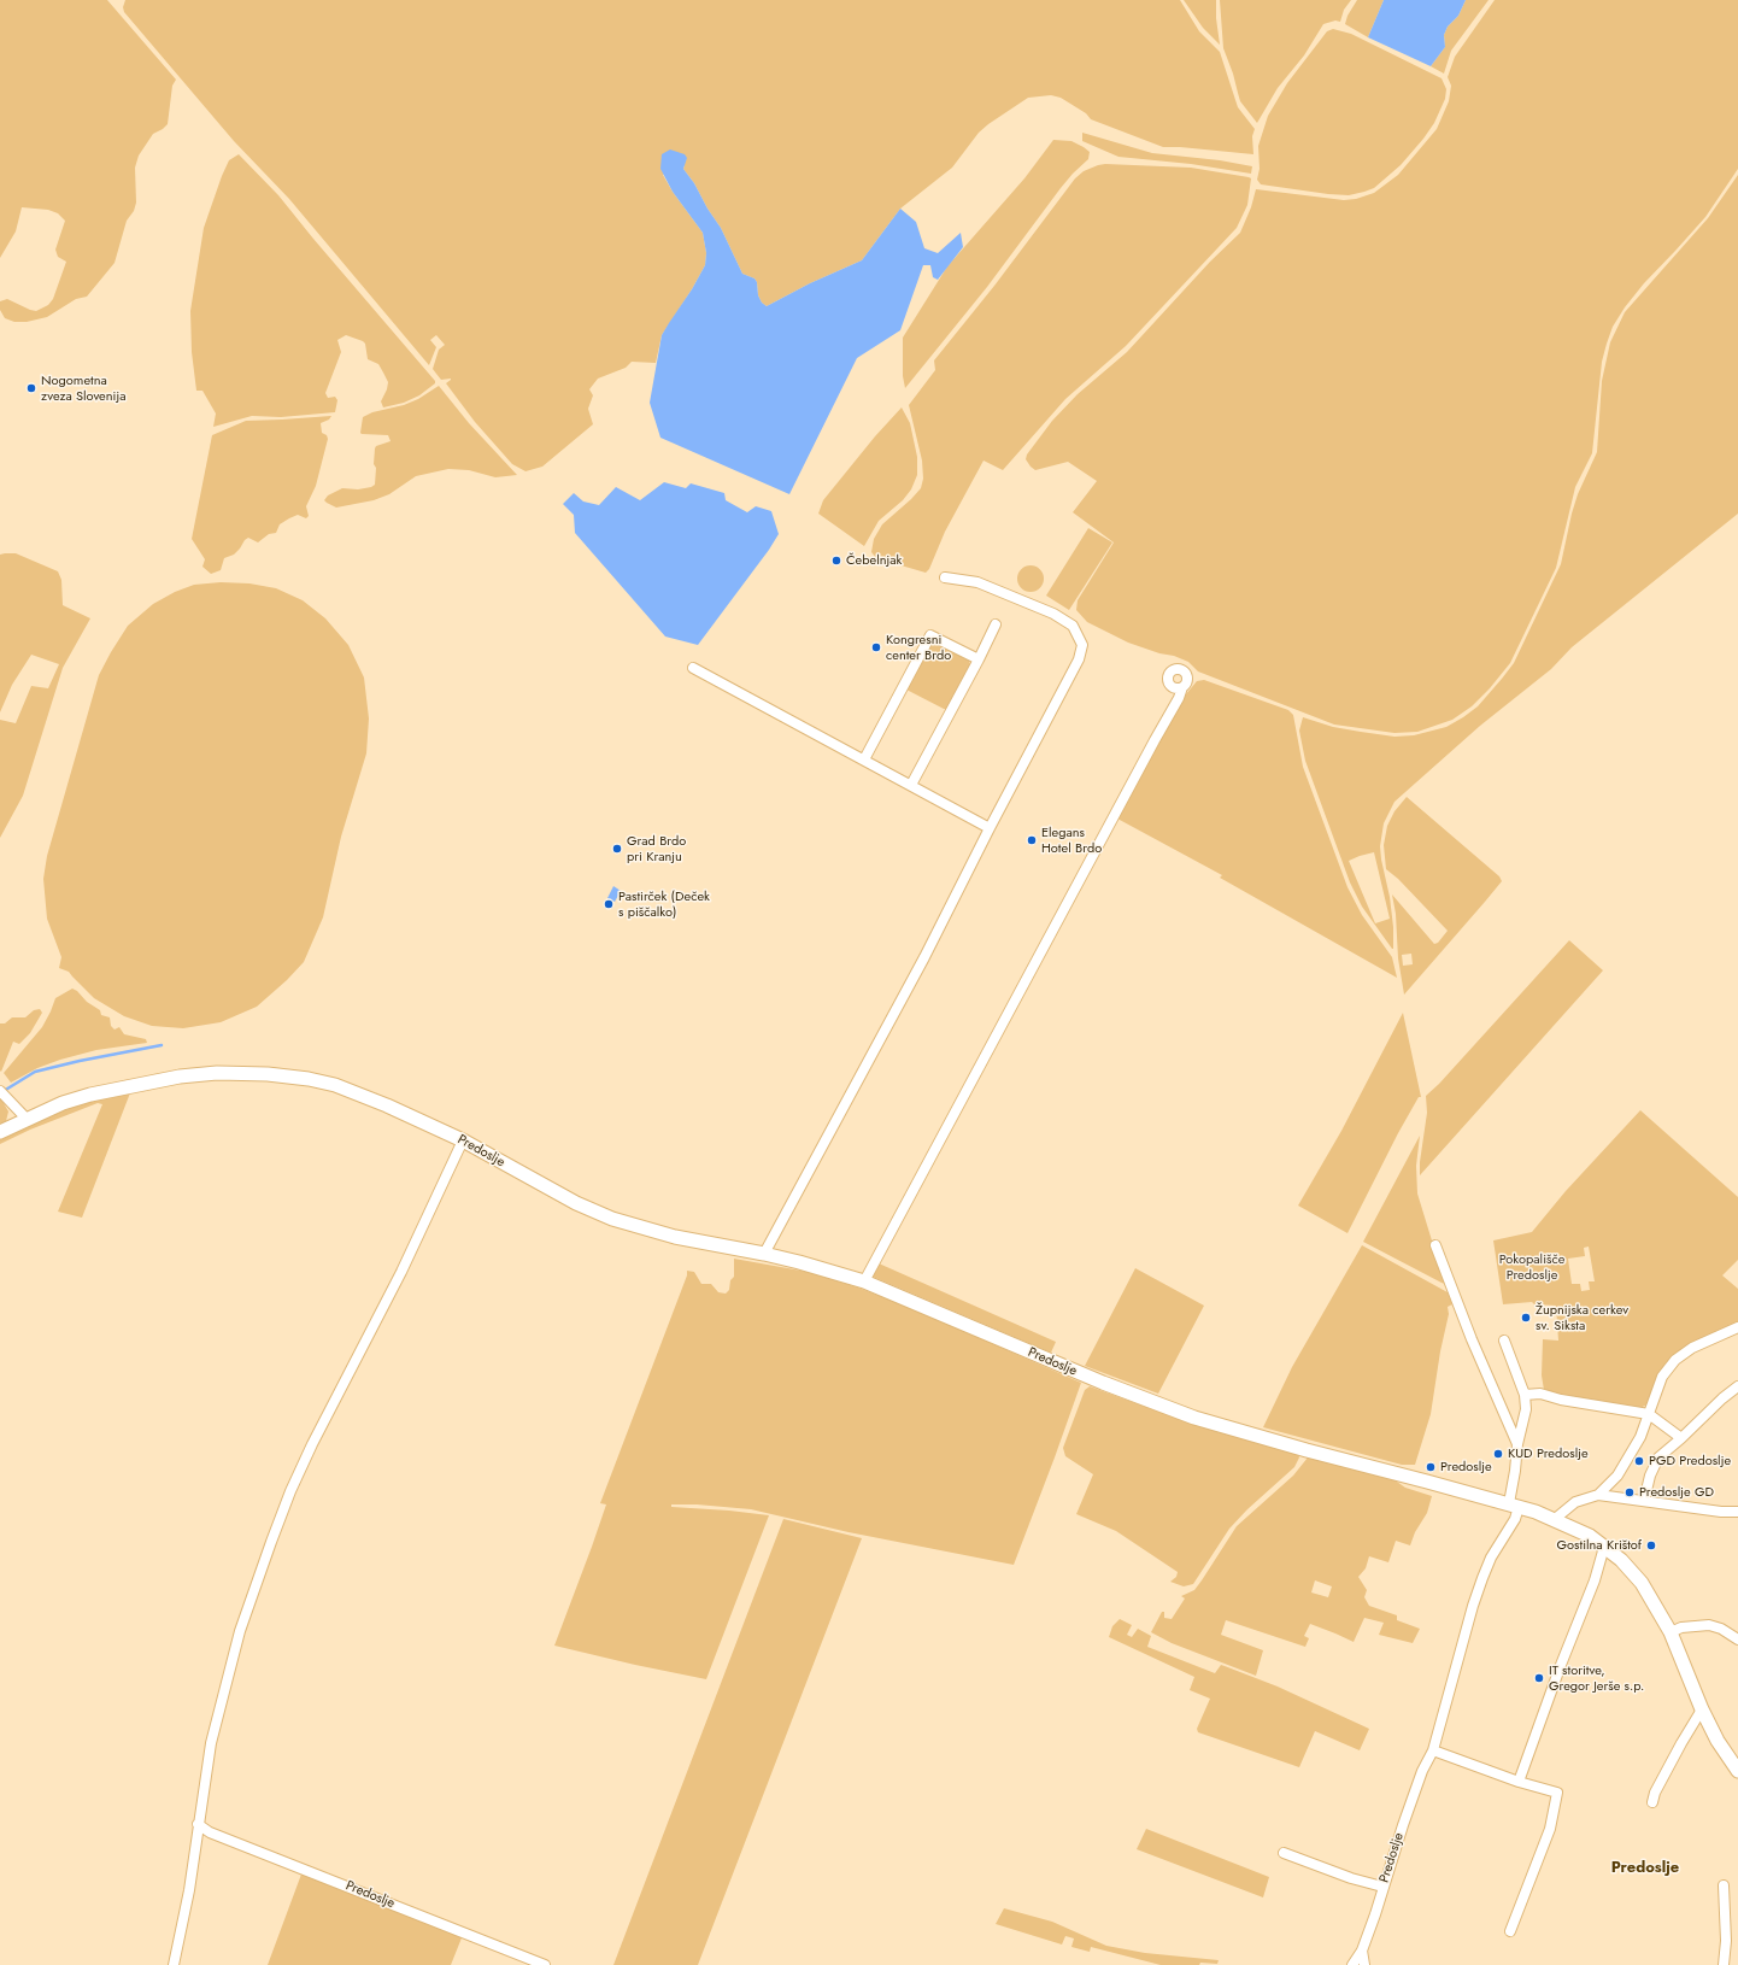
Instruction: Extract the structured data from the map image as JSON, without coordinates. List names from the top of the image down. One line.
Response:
{"streets":{"street":["Predoslje"]},"districts":["Predoslje"],"parks":["Pokopališče Predoslje"],"places":["Nogometna zveza Slovenija","Čebelnjak","Kongresni center Brdo","Elegans Hotel Brdo","Grad Brdo pri Kranju","Pastirček (Deček s piščalko)","Župnijska cerkev sv. Siksta","KUD Predoslje","PGD Predoslje","Predoslje","Predoslje GD","Gostilna Krištof","IT storitve, Gregor Jerše s.p."]}
